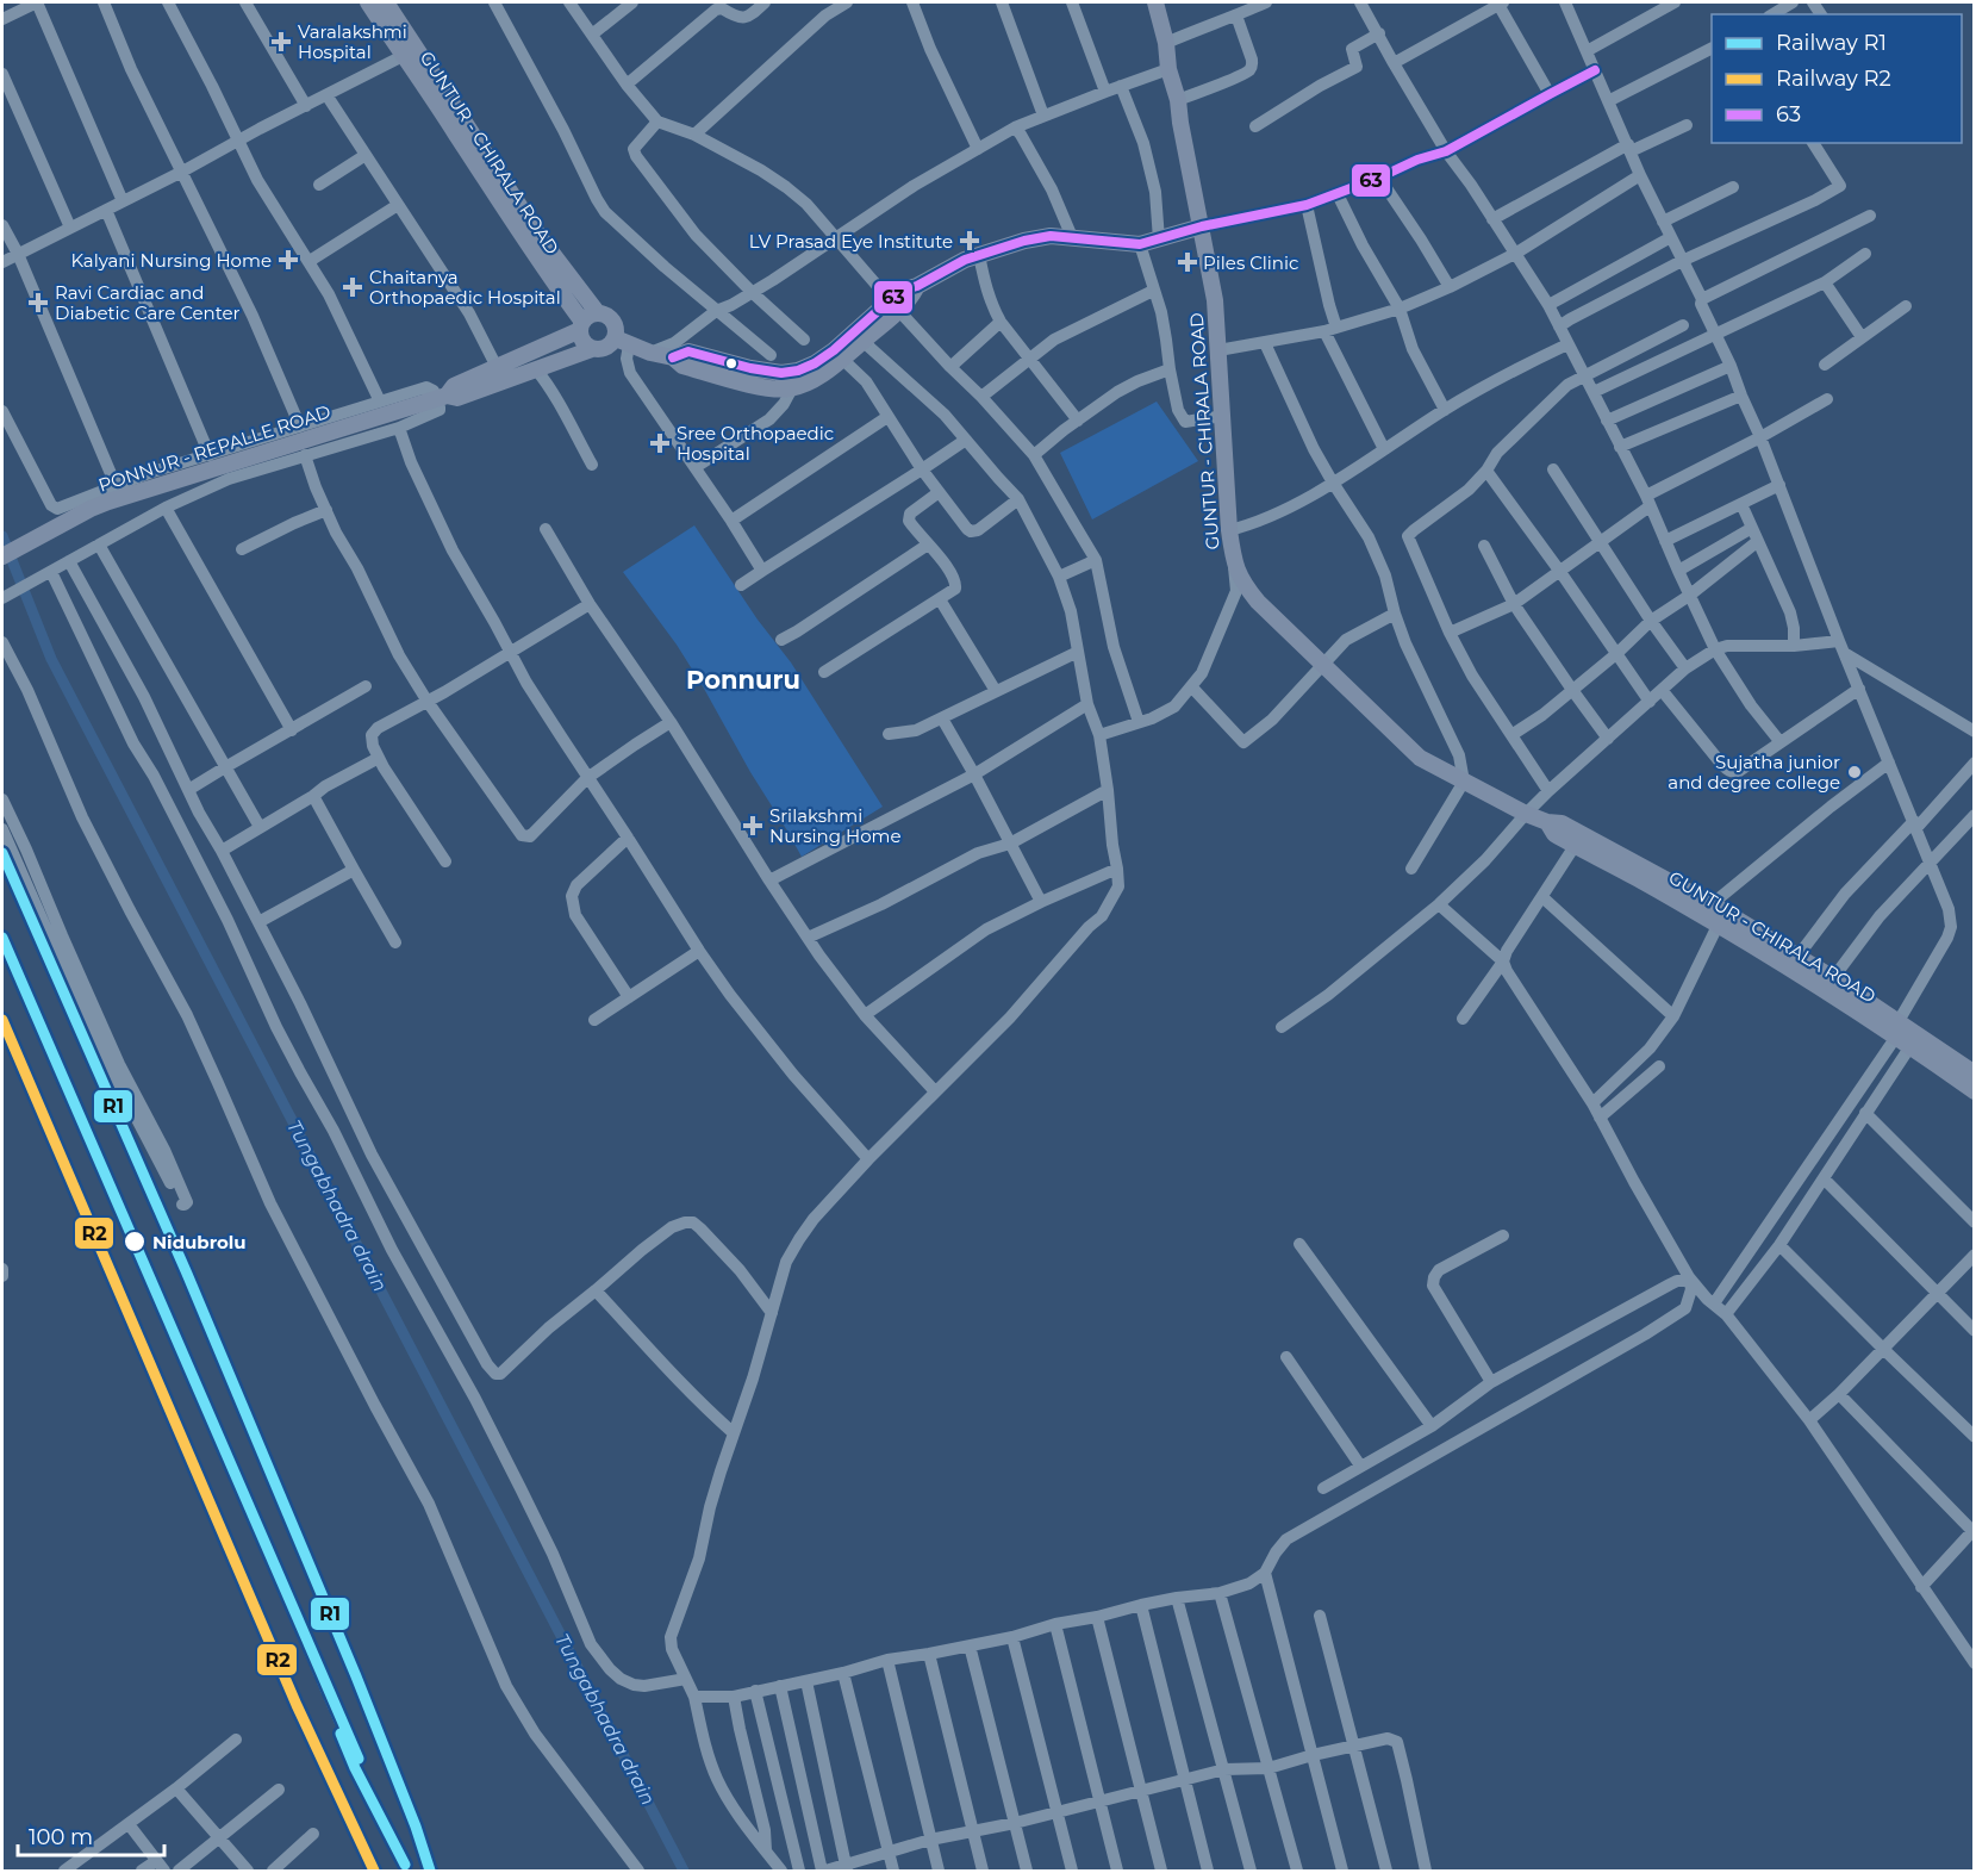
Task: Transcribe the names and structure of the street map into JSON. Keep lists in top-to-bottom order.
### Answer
{
  "streets": {
    "main road": ["GUNTUR - CHIRALA ROAD", "PONNUR - REPALLE ROAD"]
  },
  "crossings": [
    ["GUNTUR - CHIRALA ROAD", "PONNUR - REPALLE ROAD"]
  ],
  "districts": ["Ponnuru"],
  "water": ["Tungabhadra drain"],
  "places": {
    "health": [
      "Varalakshmi Hospital",
      "LV Prasad Eye Institute",
      "Kalyani Nursing Home",
      "Piles Clinic",
      "Chaitanya Orthopaedic Hospital",
      "Ravi Cardiac and Diabetic Care Center",
      "Sree Orthopaedic Hospital",
      "Srilakshmi Nursing Home"
    ],
    "other": ["Sujatha junior and degree college", "Nidubrolu"]
  },
  "lines": ["transit line 63", "rail line R1", "rail line R2"],
  "legend": ["Railway R1", "Railway R2", "63"],
  "scale_bar": "100 m"
}
